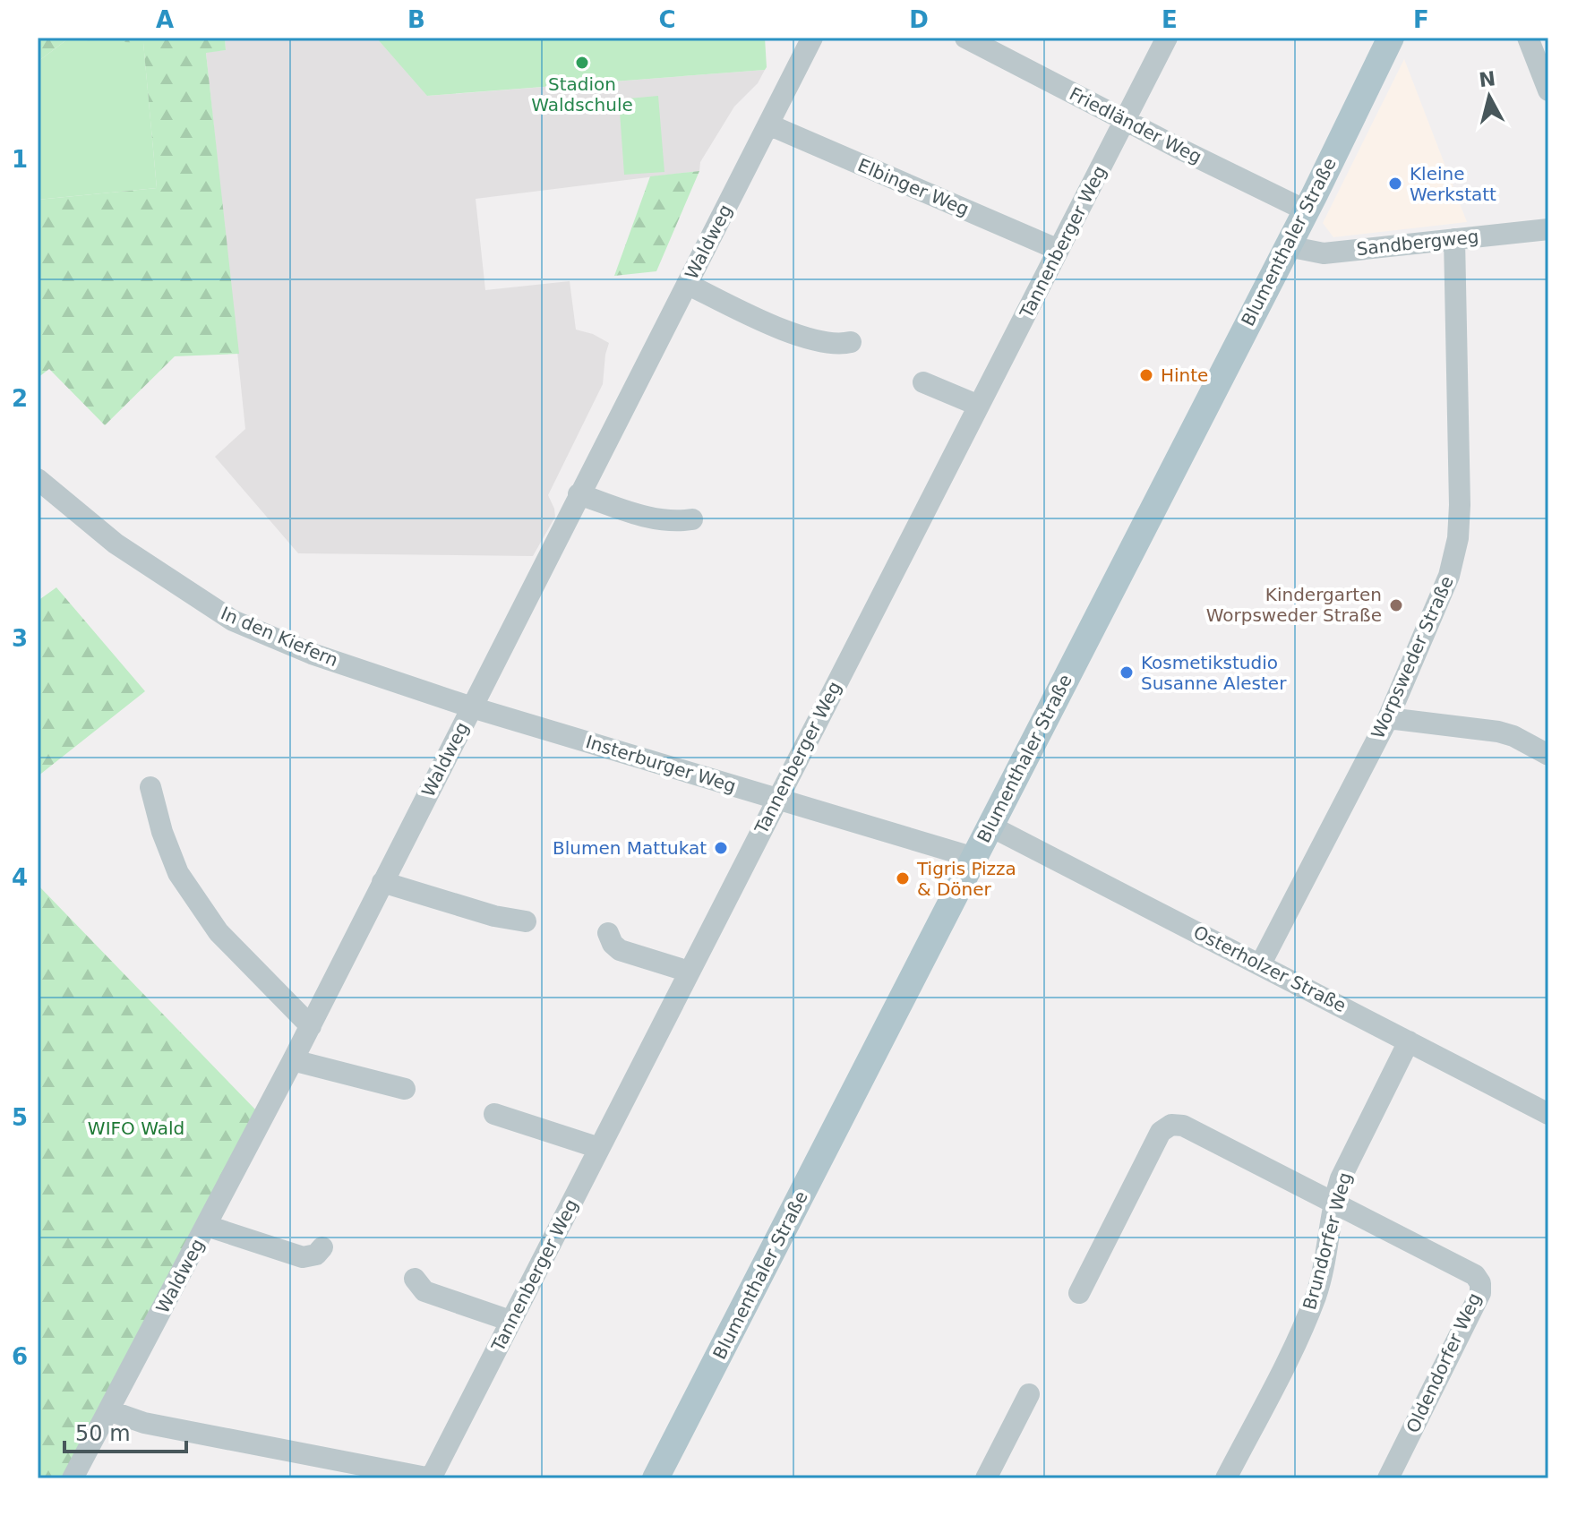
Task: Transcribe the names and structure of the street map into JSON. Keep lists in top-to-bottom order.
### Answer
{
  "streets": {
    "main road": ["Blumenthaler Straße"],
    "street": [
      "Friedländer Weg",
      "Elbinger Weg",
      "Waldweg",
      "Tannenberger Weg",
      "Sandbergweg",
      "In den Kiefern",
      "Worpsweder Straße",
      "Insterburger Weg",
      "Osterholzer Straße",
      "Brundorfer Weg",
      "Oldendorfer Weg"
    ]
  },
  "crossings": [
    ["Friedländer Weg", "Tannenberger Weg"],
    ["Friedländer Weg", "Blumenthaler Straße"],
    ["Elbinger Weg", "Waldweg"],
    ["Elbinger Weg", "Tannenberger Weg"],
    ["Waldweg", "In den Kiefern"],
    ["Waldweg", "Insterburger Weg"],
    ["Tannenberger Weg", "Insterburger Weg"],
    ["Blumenthaler Straße", "Sandbergweg"],
    ["Blumenthaler Straße", "Insterburger Weg"],
    ["Blumenthaler Straße", "Osterholzer Straße"],
    ["Sandbergweg", "Worpsweder Straße"],
    ["In den Kiefern", "Insterburger Weg"],
    ["Worpsweder Straße", "Osterholzer Straße"],
    ["Osterholzer Straße", "Brundorfer Weg"],
    ["Brundorfer Weg", "Oldendorfer Weg"]
  ],
  "parks": ["WIFO Wald"],
  "places": [
    "Stadion Waldschule",
    "Kleine Werkstatt",
    "Hinte",
    "Kindergarten Worpsweder Straße",
    "Kosmetikstudio Susanne Alester",
    "Blumen Mattukat",
    "Tigris Pizza & Döner"
  ],
  "scale_bar": "50 m",
  "north": "top",
  "grid": {
    "columns": [
      "A",
      "B",
      "C",
      "D",
      "E",
      "F"
    ],
    "rows": [
      "1",
      "2",
      "3",
      "4",
      "5",
      "6"
    ]
  }
}
